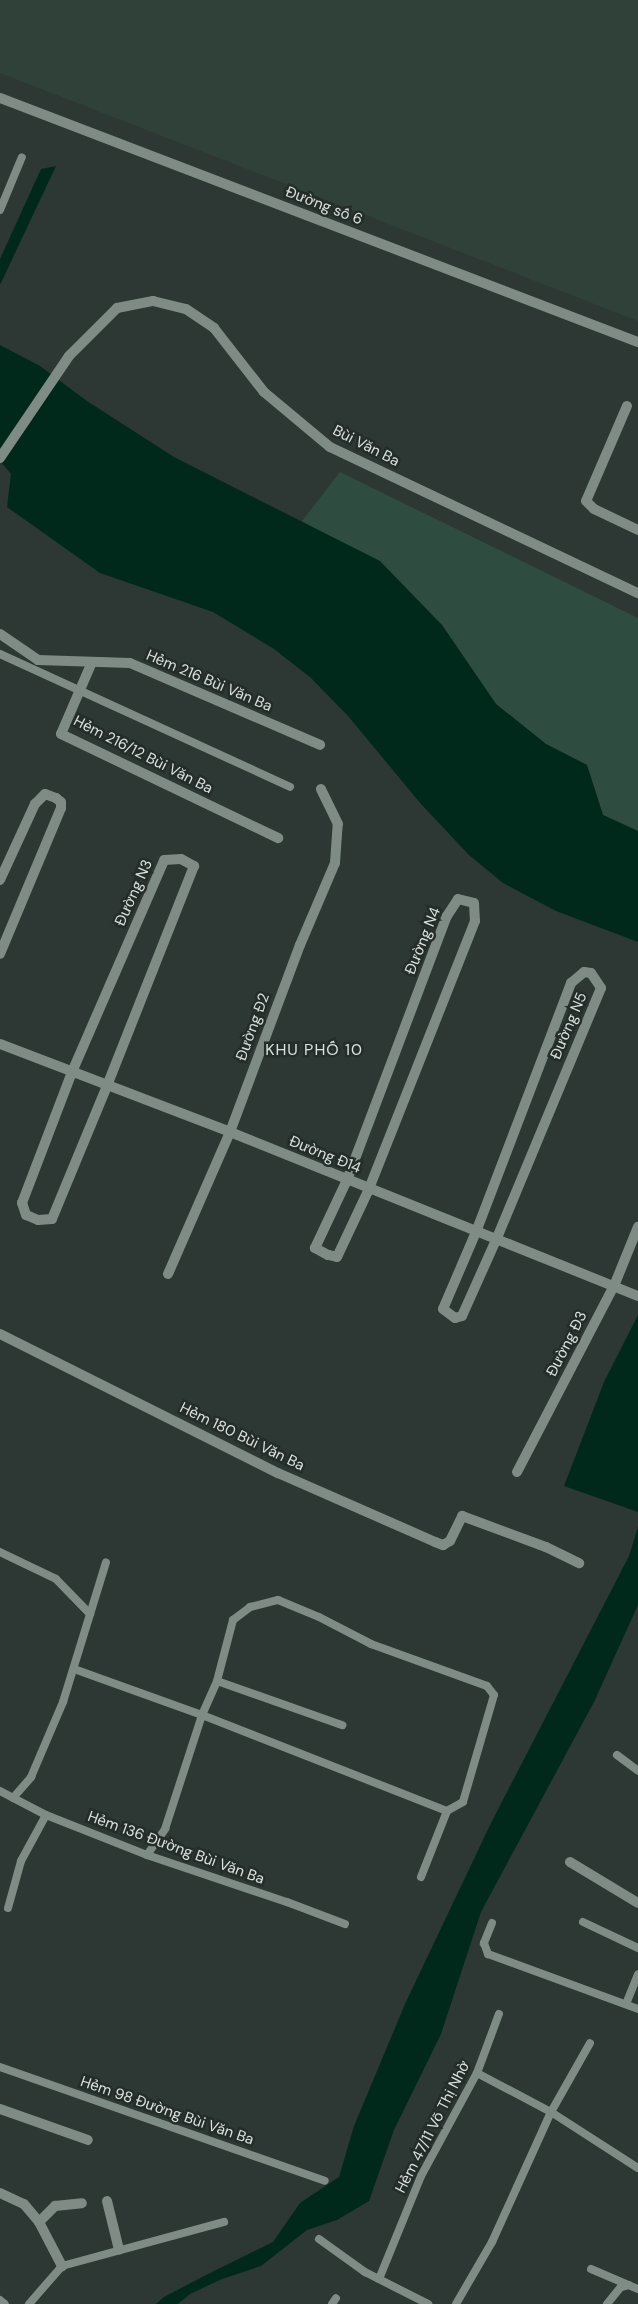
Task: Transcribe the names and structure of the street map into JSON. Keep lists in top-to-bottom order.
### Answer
{
  "streets": {
    "street": [
      "Đường số 6",
      "Bùi Văn Ba",
      "Hẻm 216 Bùi Văn Ba",
      "Hẻm 216/12 Bùi Văn Ba",
      "Đường N3",
      "Đường N4",
      "Đường N5",
      "Đường Đ2",
      "Đường Đ14",
      "Đường Đ3",
      "Hẻm 180 Bùi Văn Ba"
    ],
    "lane": ["Hẻm 136 Đường Bùi Văn Ba", "Hẻm 98 Đường Bùi Văn Ba", "Hẻm 47/11 Võ Thị Nhờ"]
  },
  "crossings": [
    ["Hẻm 216 Bùi Văn Ba", "Hẻm 216/12 Bùi Văn Ba"],
    ["Đường N3", "Đường Đ14"],
    ["Đường N4", "Đường Đ14"],
    ["Đường N5", "Đường Đ14"],
    ["Đường Đ2", "Đường Đ14"],
    ["Đường Đ14", "Đường Đ3"]
  ],
  "districts": ["KHU PHỐ 10"]
}
